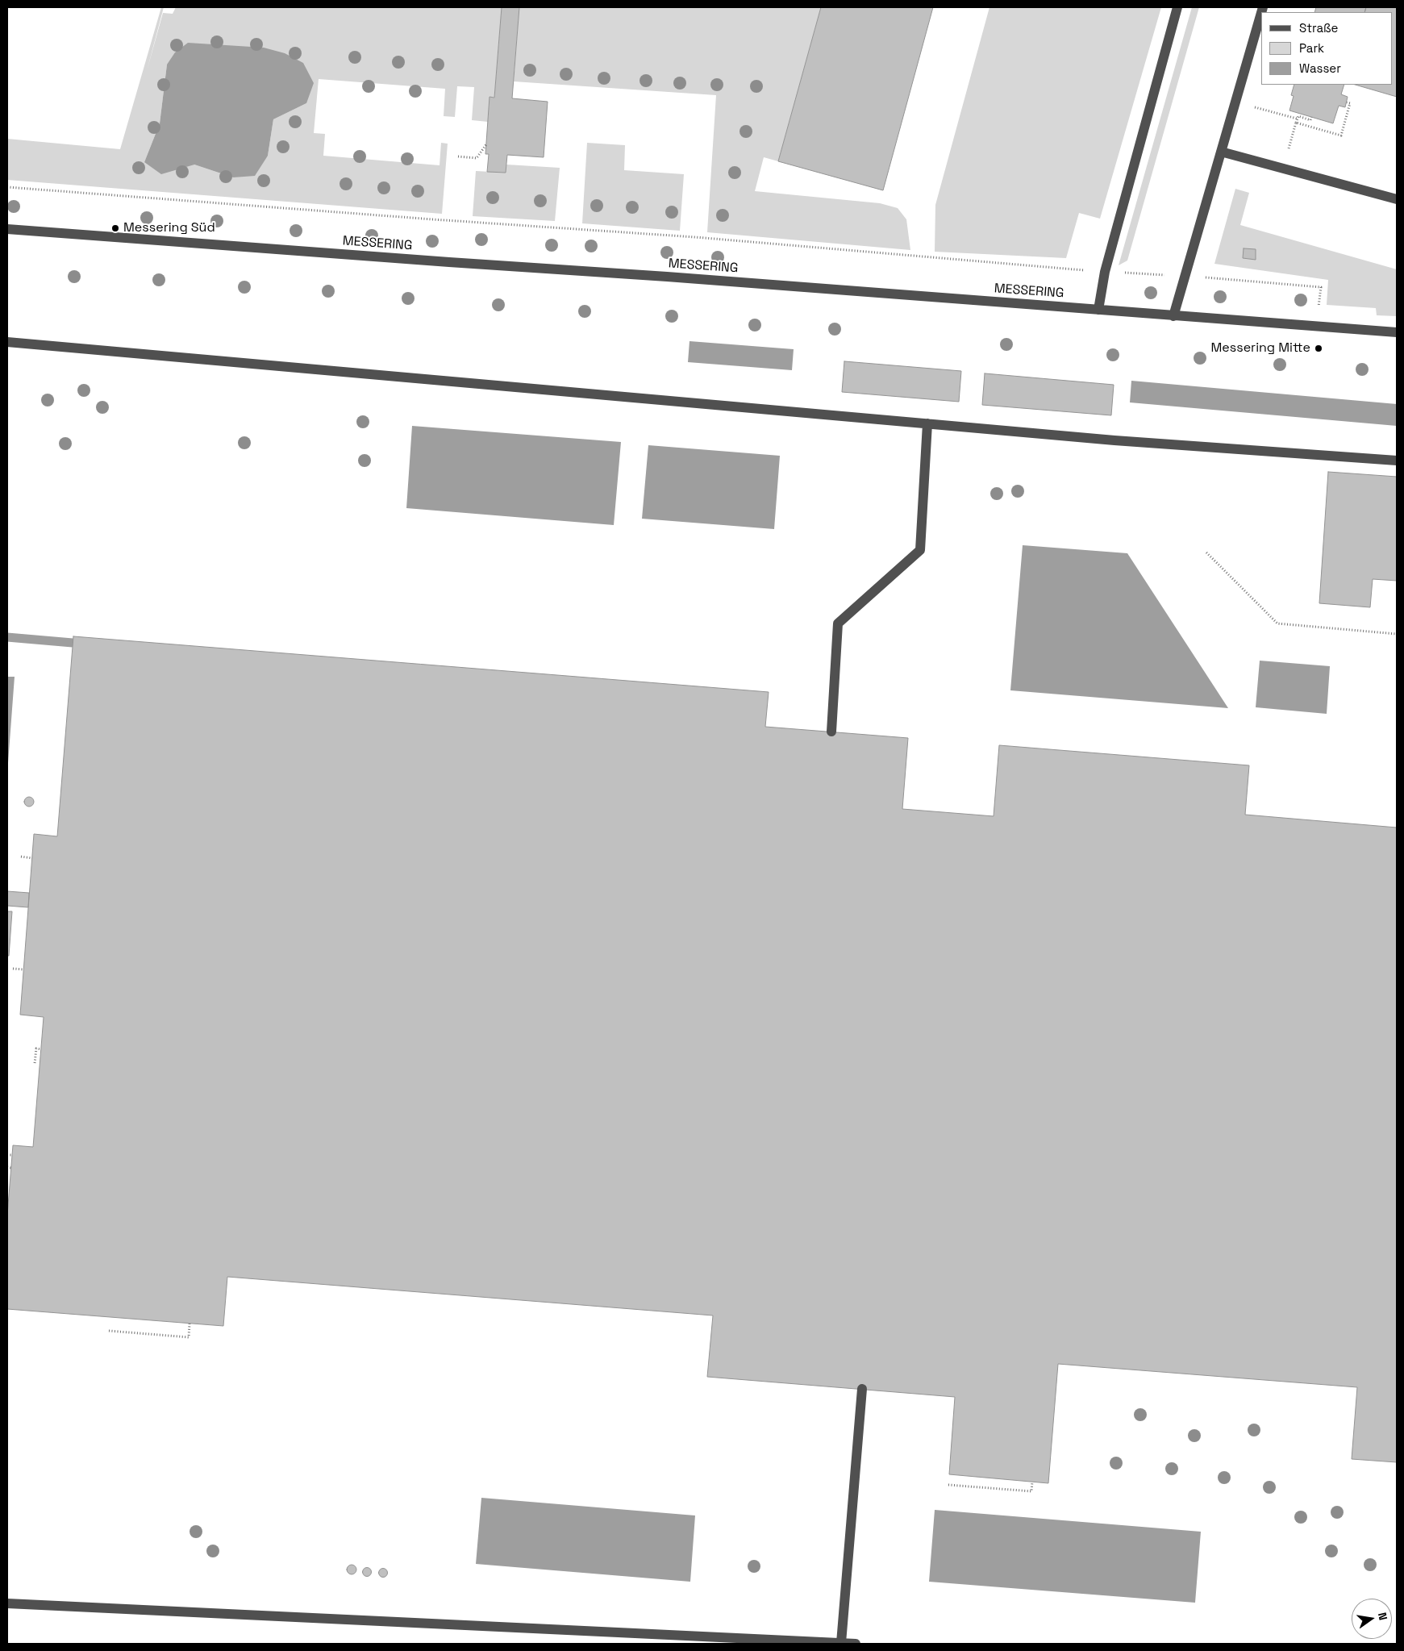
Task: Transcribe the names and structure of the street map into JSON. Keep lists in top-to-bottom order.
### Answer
{
  "streets": {
    "street": ["MESSERING"]
  },
  "places": ["Messering Süd", "Messering Mitte"],
  "legend": ["Straße", "Park", "Wasser"],
  "north": "right"
}
